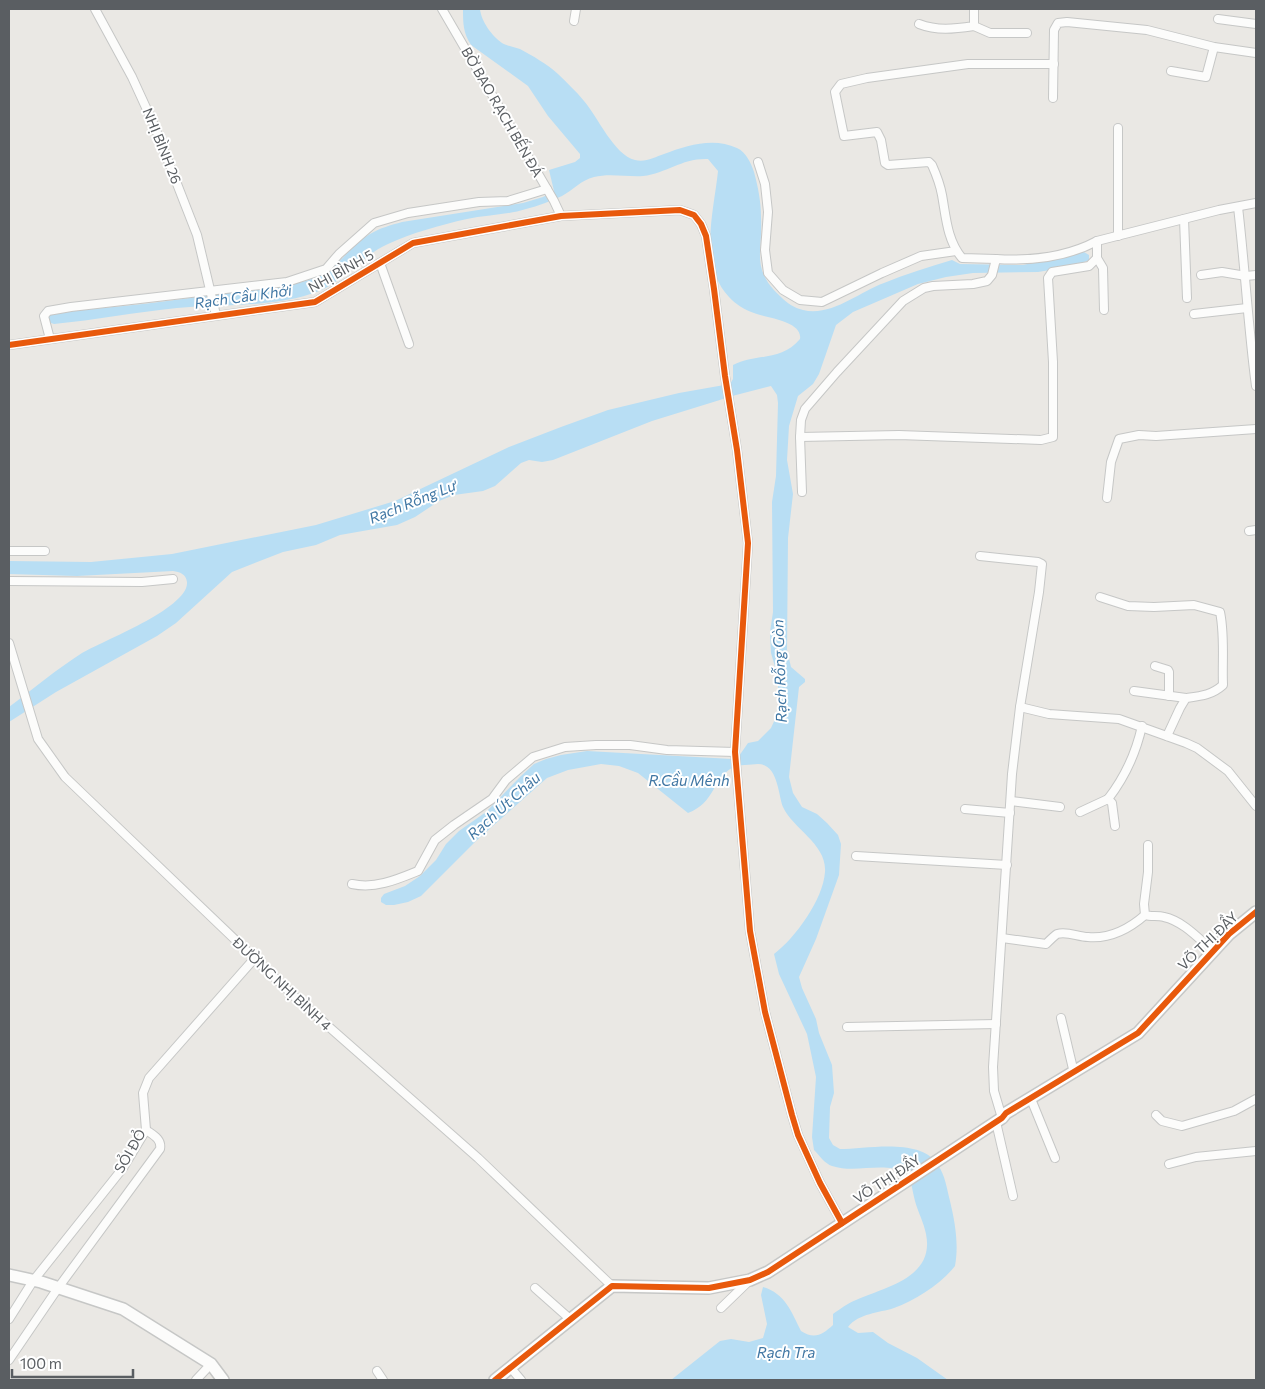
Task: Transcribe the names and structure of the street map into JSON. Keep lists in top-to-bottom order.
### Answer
{
  "streets": {
    "street": [
      "BỜ BAO RẠCH BẾN ĐÁ",
      "NHỊ BÌNH 26",
      "NHỊ BÌNH 5",
      "VÕ THỊ ĐẦY",
      "ĐƯỜNG NHỊ BÌNH 4",
      "SỎI ĐỎ"
    ]
  },
  "crossings": [
    ["BỜ BAO RẠCH BẾN ĐÁ", "NHỊ BÌNH 5"],
    ["NHỊ BÌNH 26", "NHỊ BÌNH 5"],
    ["VÕ THỊ ĐẦY", "ĐƯỜNG NHỊ BÌNH 4"],
    ["ĐƯỜNG NHỊ BÌNH 4", "SỎI ĐỎ"]
  ],
  "water": [
    "Rạch Cầu Khởi",
    "Rạch Rỗng Lự",
    "Rạch Rỗng Gòn",
    "R.Cầu Mênh",
    "Rạch Út Châu",
    "Rạch Tra"
  ],
  "scale_bar": "100 m"
}
